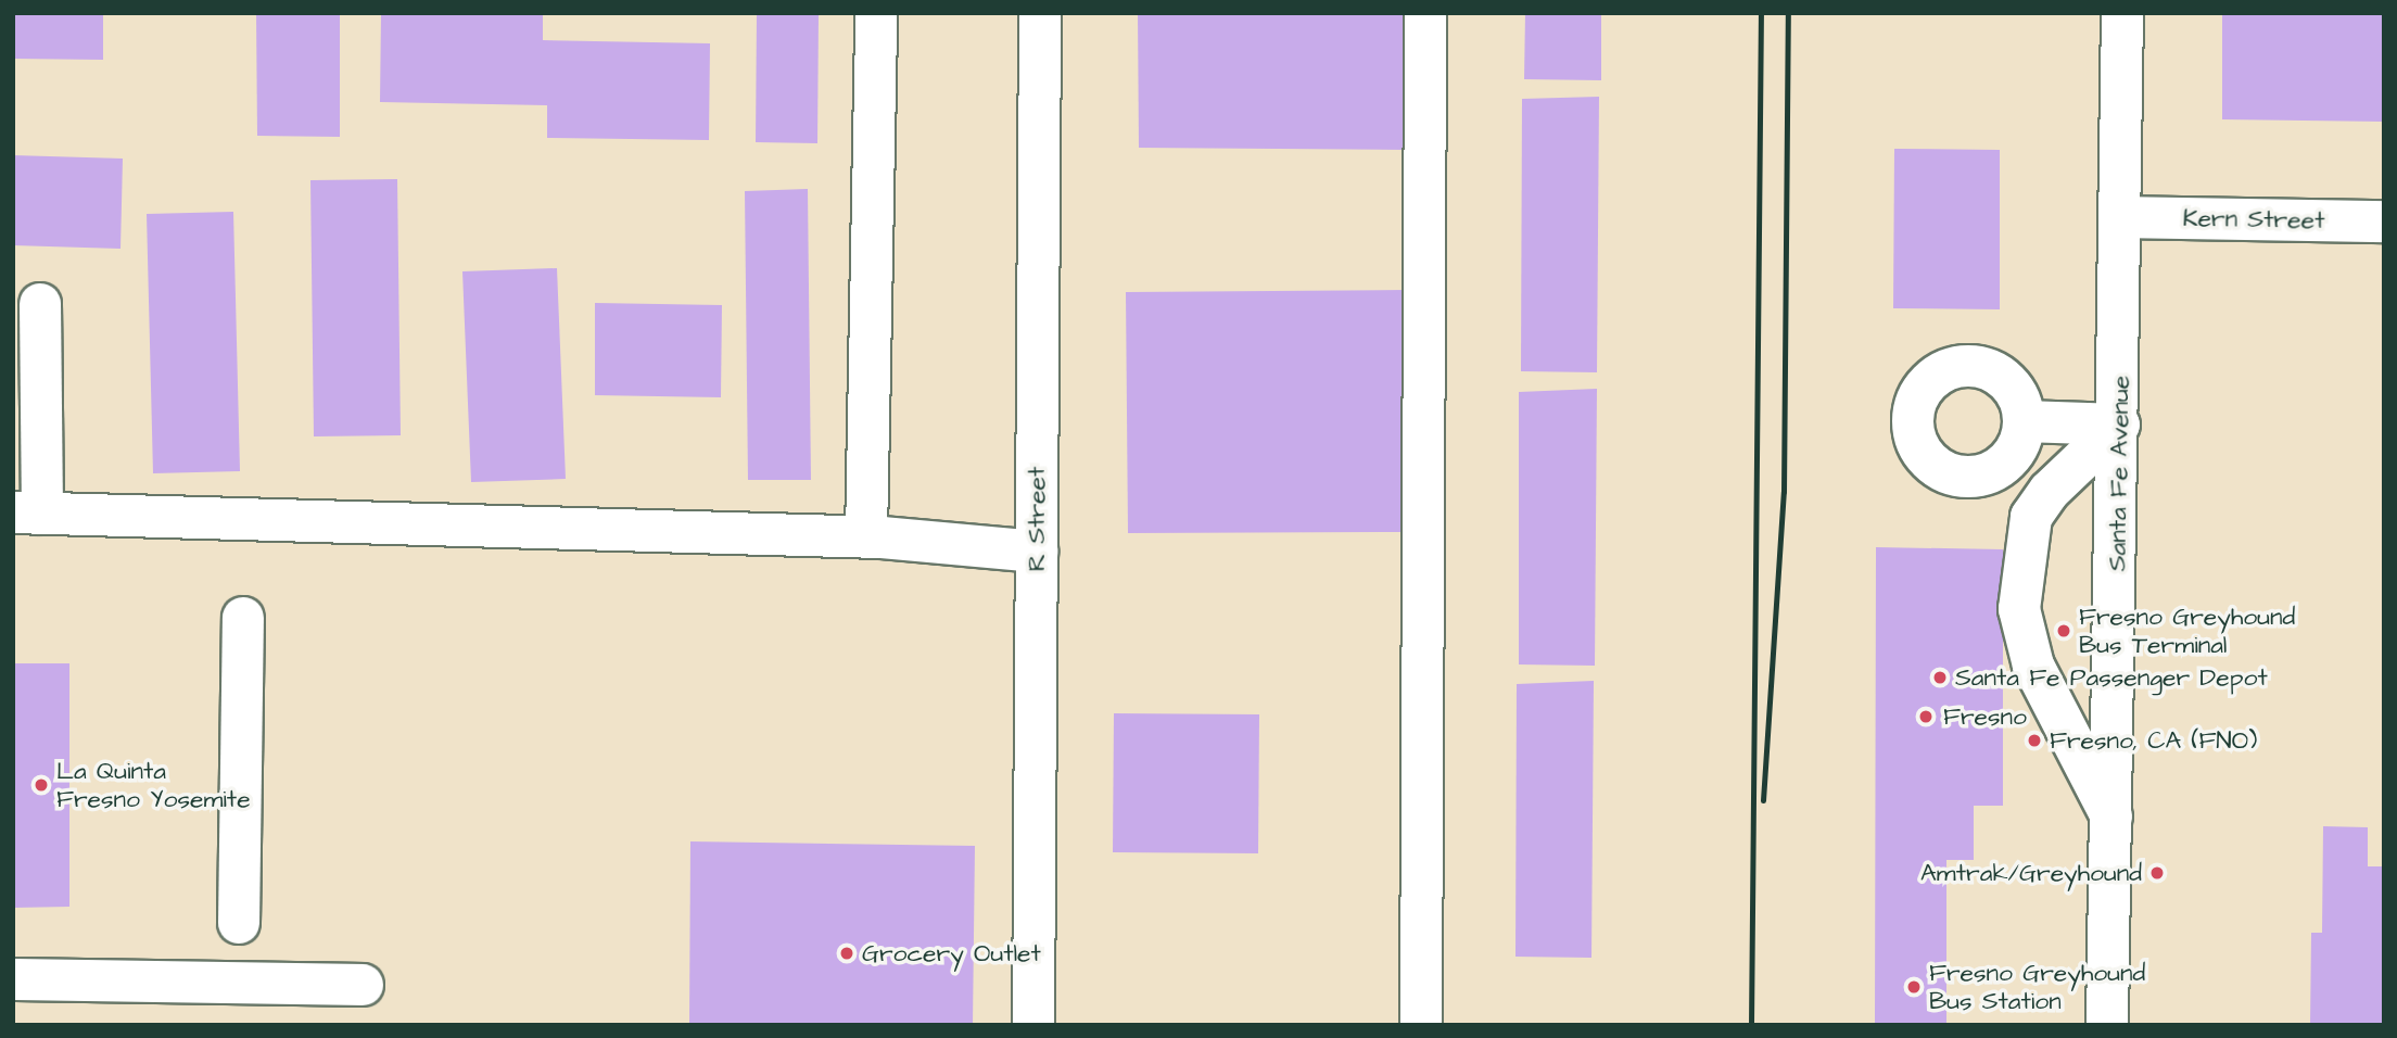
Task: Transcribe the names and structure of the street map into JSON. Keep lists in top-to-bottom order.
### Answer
{
  "streets": {
    "street": ["Kern Street", "Santa Fe Avenue", "R Street"]
  },
  "crossings": [
    ["Kern Street", "Santa Fe Avenue"]
  ],
  "places": [
    "Fresno Greyhound Bus Terminal",
    "Santa Fe Passenger Depot",
    "Fresno",
    "Fresno, CA (FNO)",
    "La Quinta Fresno Yosemite",
    "Amtrak/Greyhound",
    "Grocery Outlet",
    "Fresno Greyhound Bus Station"
  ]
}
